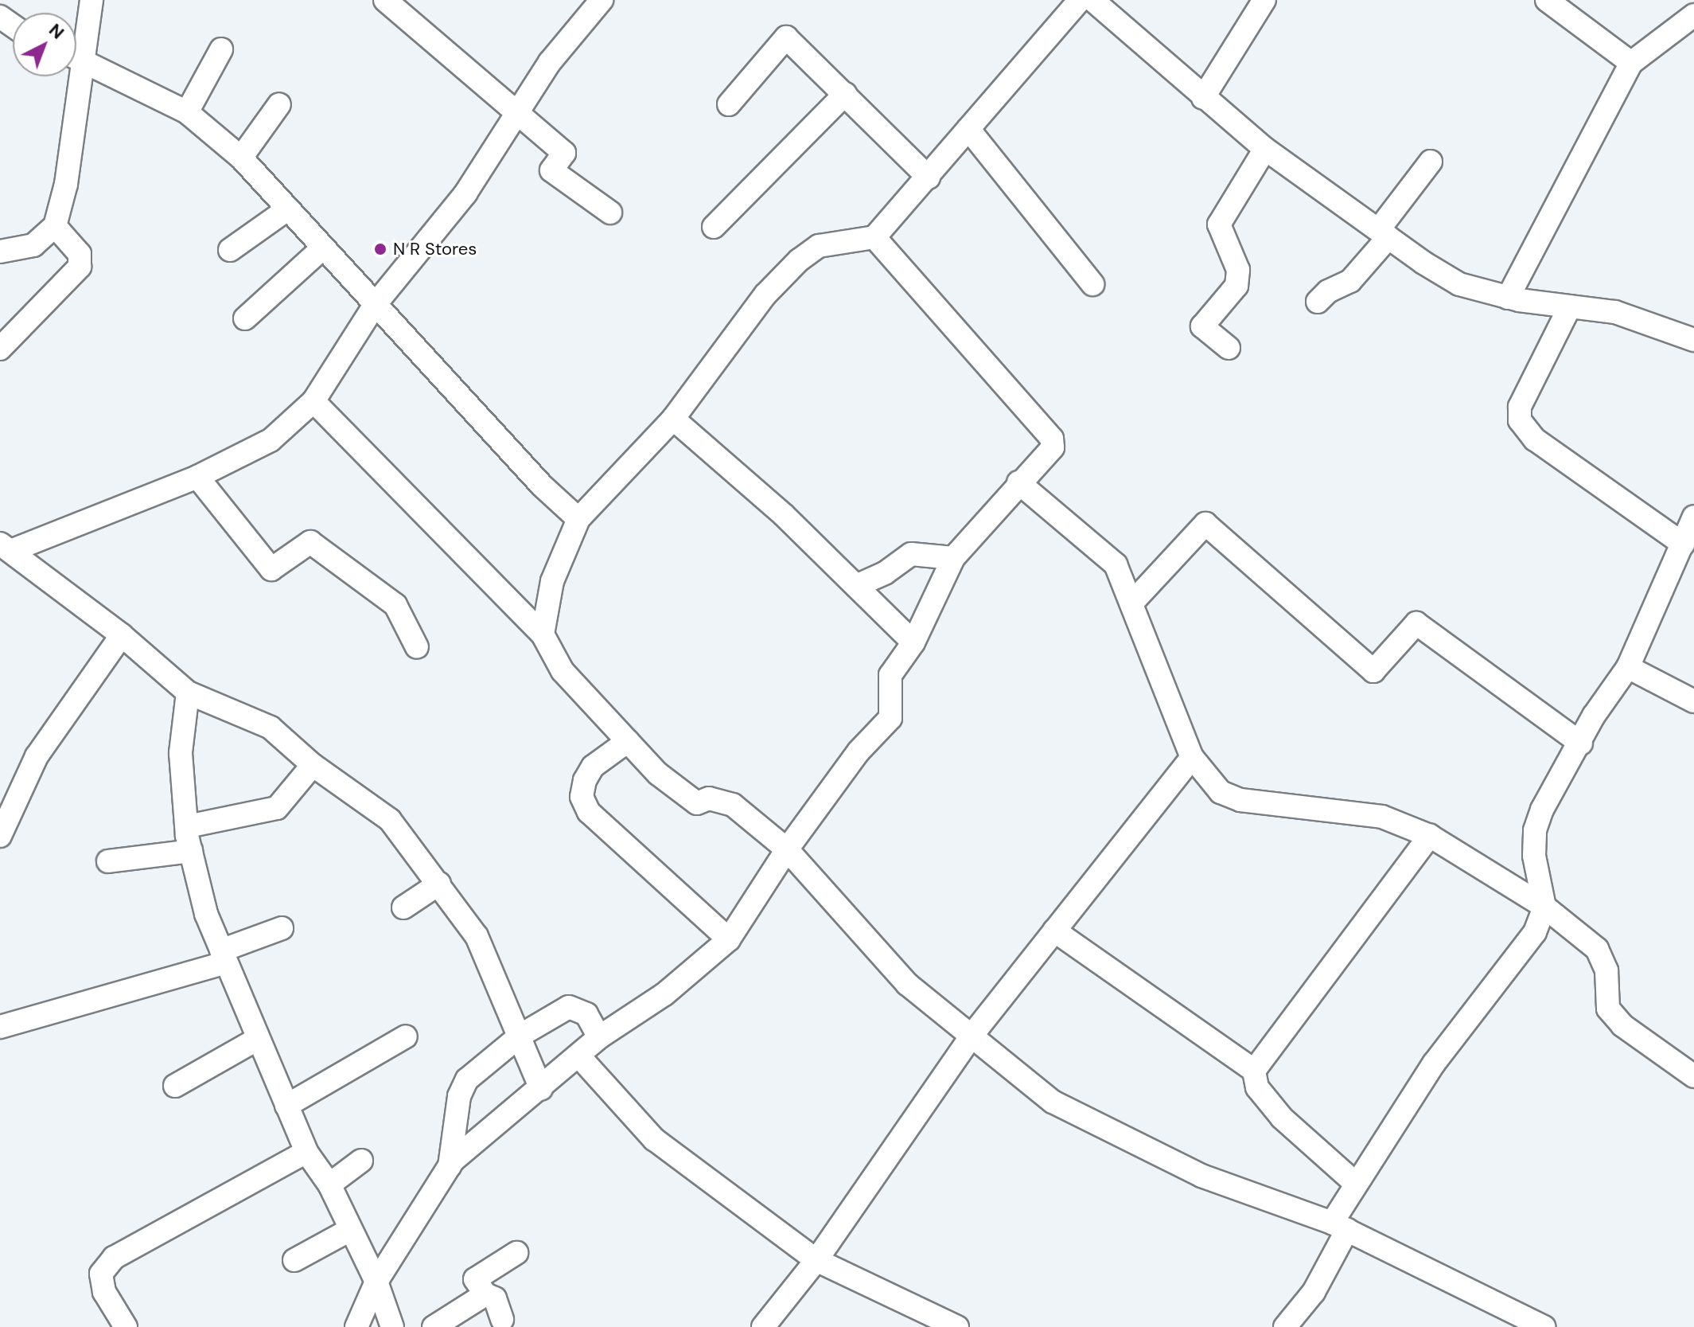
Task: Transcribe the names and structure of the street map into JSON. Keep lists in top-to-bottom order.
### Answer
{
  "places": ["N R Stores"],
  "north": "top right"
}
